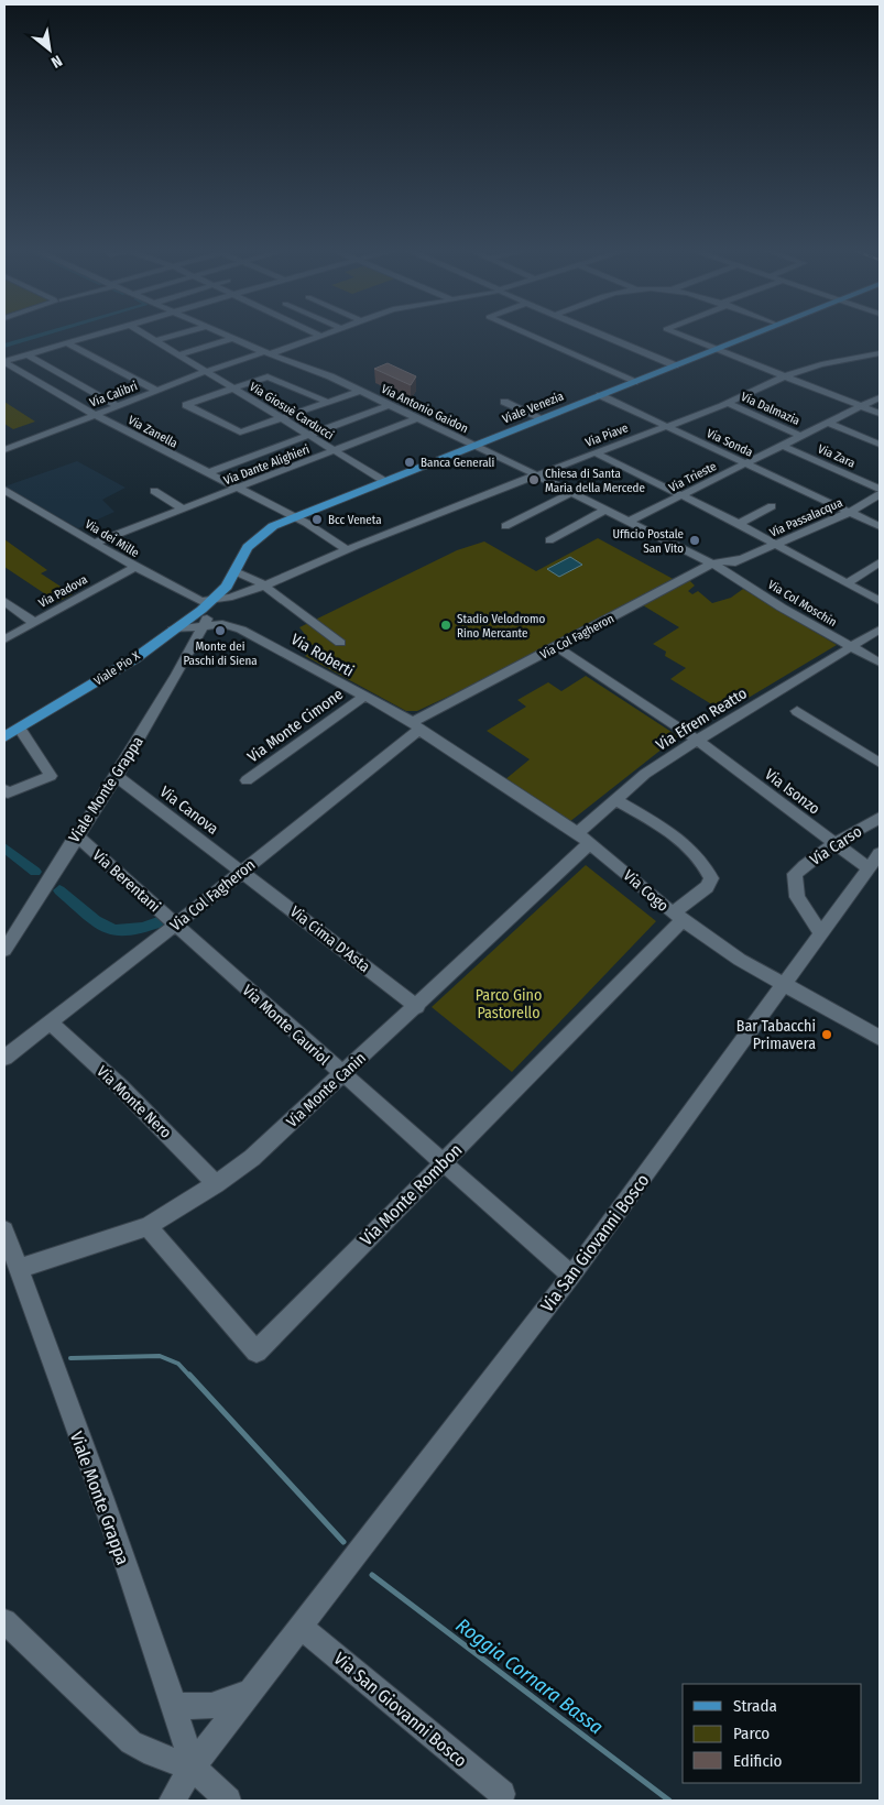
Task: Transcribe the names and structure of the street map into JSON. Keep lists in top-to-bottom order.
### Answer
{
  "streets": {
    "main road": ["Viale Venezia", "Viale Pio X"],
    "street": [
      "Via Calibri",
      "Via Antonio Gaidon",
      "Via Dalmazia",
      "Via Giosuè Carducci",
      "Via Zanella",
      "Via Piave",
      "Via Sonda",
      "Via Zara",
      "Via Dante Alighieri",
      "Via Trieste",
      "Via Passalacqua",
      "Via dei Mille",
      "Via Padova",
      "Via Col Moschin",
      "Via Col Fagheron",
      "Via Roberti",
      "Via Efrem Reatto",
      "Via Monte Cimone",
      "Viale Monte Grappa",
      "Via Isonzo",
      "Via Canova",
      "Via Carso",
      "Via Berentani",
      "Via Cogo",
      "Via Cima D'Asta",
      "Via Monte Cauriol",
      "Via Monte Canin",
      "Via Monte Nero",
      "Via Monte Rombon",
      "Via San Giovanni Bosco"
    ]
  },
  "crossings": [
    ["Via Calibri", "Via Antonio Gaidon"],
    ["Via Calibri", "Via Giosuè Carducci"],
    ["Via Calibri", "Via Zanella"],
    ["Viale Venezia", "Via Antonio Gaidon"],
    ["Viale Venezia", "Via Giosuè Carducci"],
    ["Viale Venezia", "Via Zanella"],
    ["Viale Venezia", "Via Sonda"],
    ["Viale Venezia", "Viale Pio X"],
    ["Via Antonio Gaidon", "Via Piave"],
    ["Via Antonio Gaidon", "Via Dante Alighieri"],
    ["Via Antonio Gaidon", "Via Col Moschin"],
    ["Via Dalmazia", "Via Piave"],
    ["Via Dalmazia", "Via Trieste"],
    ["Via Giosuè Carducci", "Via Dante Alighieri"],
    ["Via Zanella", "Via Dante Alighieri"],
    ["Via Piave", "Via Sonda"],
    ["Via Piave", "Via dei Mille"],
    ["Via Piave", "Viale Pio X"],
    ["Via Piave", "Viale Monte Grappa"],
    ["Via Sonda", "Via Trieste"],
    ["Via Sonda", "Via Passalacqua"],
    ["Via Zara", "Via Trieste"],
    ["Via Dante Alighieri", "Via dei Mille"],
    ["Via Trieste", "Via Col Moschin"],
    ["Via Passalacqua", "Via Col Moschin"],
    ["Via Passalacqua", "Via Col Fagheron"],
    ["Via dei Mille", "Via Padova"],
    ["Via dei Mille", "Viale Pio X"],
    ["Via dei Mille", "Viale Monte Grappa"],
    ["Via Col Moschin", "Via Col Fagheron"],
    ["Via Col Moschin", "Via Efrem Reatto"],
    ["Via Col Fagheron", "Via Roberti"],
    ["Via Col Fagheron", "Via Isonzo"],
    ["Via Col Fagheron", "Via Canova"],
    ["Via Col Fagheron", "Via Berentani"],
    ["Via Col Fagheron", "Via Cogo"],
    ["Via Col Fagheron", "Via Cima D'Asta"],
    ["Via Col Fagheron", "Via Monte Cauriol"],
    ["Via Col Fagheron", "Via Monte Nero"],
    ["Via Roberti", "Via Monte Cimone"],
    ["Via Roberti", "Viale Monte Grappa"],
    ["Via Roberti", "Via Cogo"],
    ["Viale Pio X", "Viale Monte Grappa"],
    ["Via Efrem Reatto", "Via Isonzo"],
    ["Via Efrem Reatto", "Via Cogo"],
    ["Via Efrem Reatto", "Via Monte Canin"],
    ["Via Efrem Reatto", "Via Monte Rombon"],
    ["Viale Monte Grappa", "Via Canova"],
    ["Viale Monte Grappa", "Via Berentani"],
    ["Viale Monte Grappa", "Via Monte Canin"],
    ["Viale Monte Grappa", "Via San Giovanni Bosco"],
    ["Via Isonzo", "Via Carso"],
    ["Via Isonzo", "Via San Giovanni Bosco"],
    ["Via Canova", "Via Cima D'Asta"],
    ["Via Carso", "Via San Giovanni Bosco"],
    ["Via Berentani", "Via Monte Cauriol"],
    ["Via Cogo", "Via Monte Canin"],
    ["Via Cogo", "Via Monte Rombon"],
    ["Via Cogo", "Via San Giovanni Bosco"],
    ["Via Cima D'Asta", "Via Monte Canin"],
    ["Via Monte Cauriol", "Via Monte Canin"],
    ["Via Monte Cauriol", "Via Monte Rombon"],
    ["Via Monte Cauriol", "Via San Giovanni Bosco"],
    ["Via Monte Canin", "Via Monte Nero"],
    ["Via Monte Canin", "Via Monte Rombon"]
  ],
  "water": ["Roggia Cornara Bassa"],
  "parks": ["Parco Gino Pastorello"],
  "places": [
    "Banca Generali",
    "Chiesa di Santa Maria della Mercede",
    "Bcc Veneta",
    "Ufficio Postale San Vito",
    "Stadio Velodromo Rino Mercante",
    "Monte dei Paschi di Siena",
    "Bar Tabacchi Primavera"
  ],
  "legend": ["Strada", "Parco", "Edificio"],
  "north": "bottom right"
}
